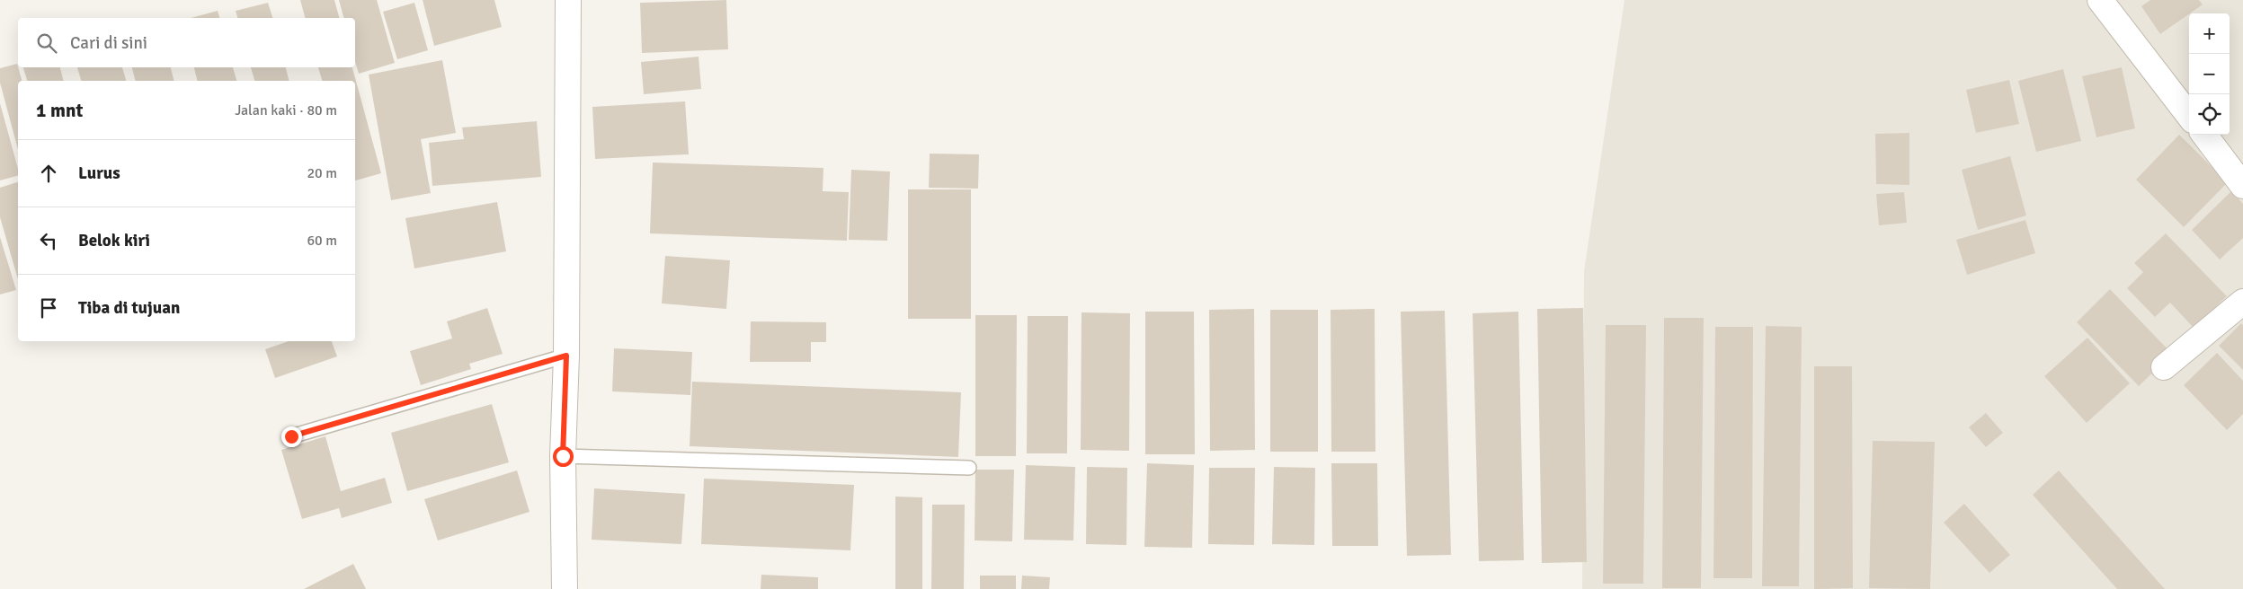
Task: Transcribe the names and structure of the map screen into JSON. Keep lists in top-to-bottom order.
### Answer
{
  "page": {
    "map_buttons": ["+", "−"],
    "search": "Cari di sini",
    "heading": ["1 mnt", "Jalan kaki · 80 m"],
    "list": [
      ["Lurus", "20 m"],
      ["Belok kiri", "60 m"],
      "Tiba di tujuan"
    ]
  }
}
